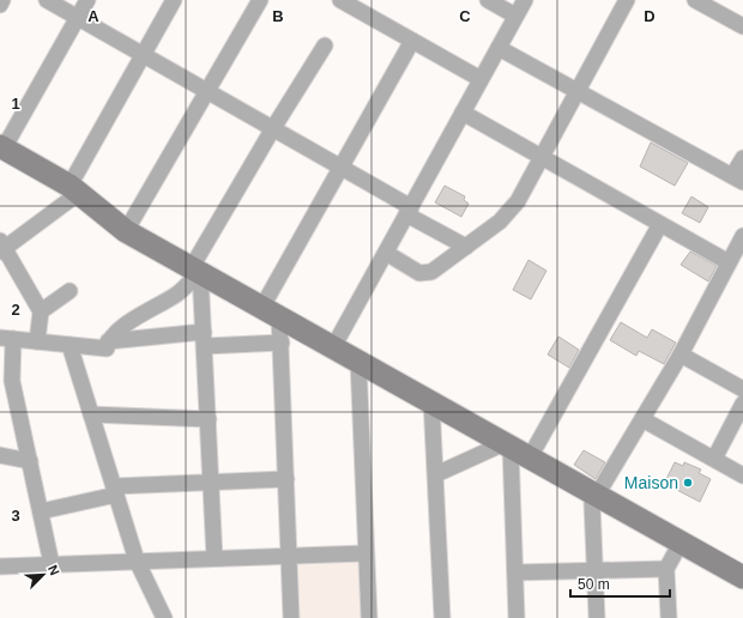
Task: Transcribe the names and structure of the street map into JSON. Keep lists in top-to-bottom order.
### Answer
{
  "places": ["Maison"],
  "scale_bar": "50 m",
  "north": "top right",
  "grid": {
    "columns": [
      "A",
      "B",
      "C",
      "D"
    ],
    "rows": ["1", "2", "3"]
  }
}
